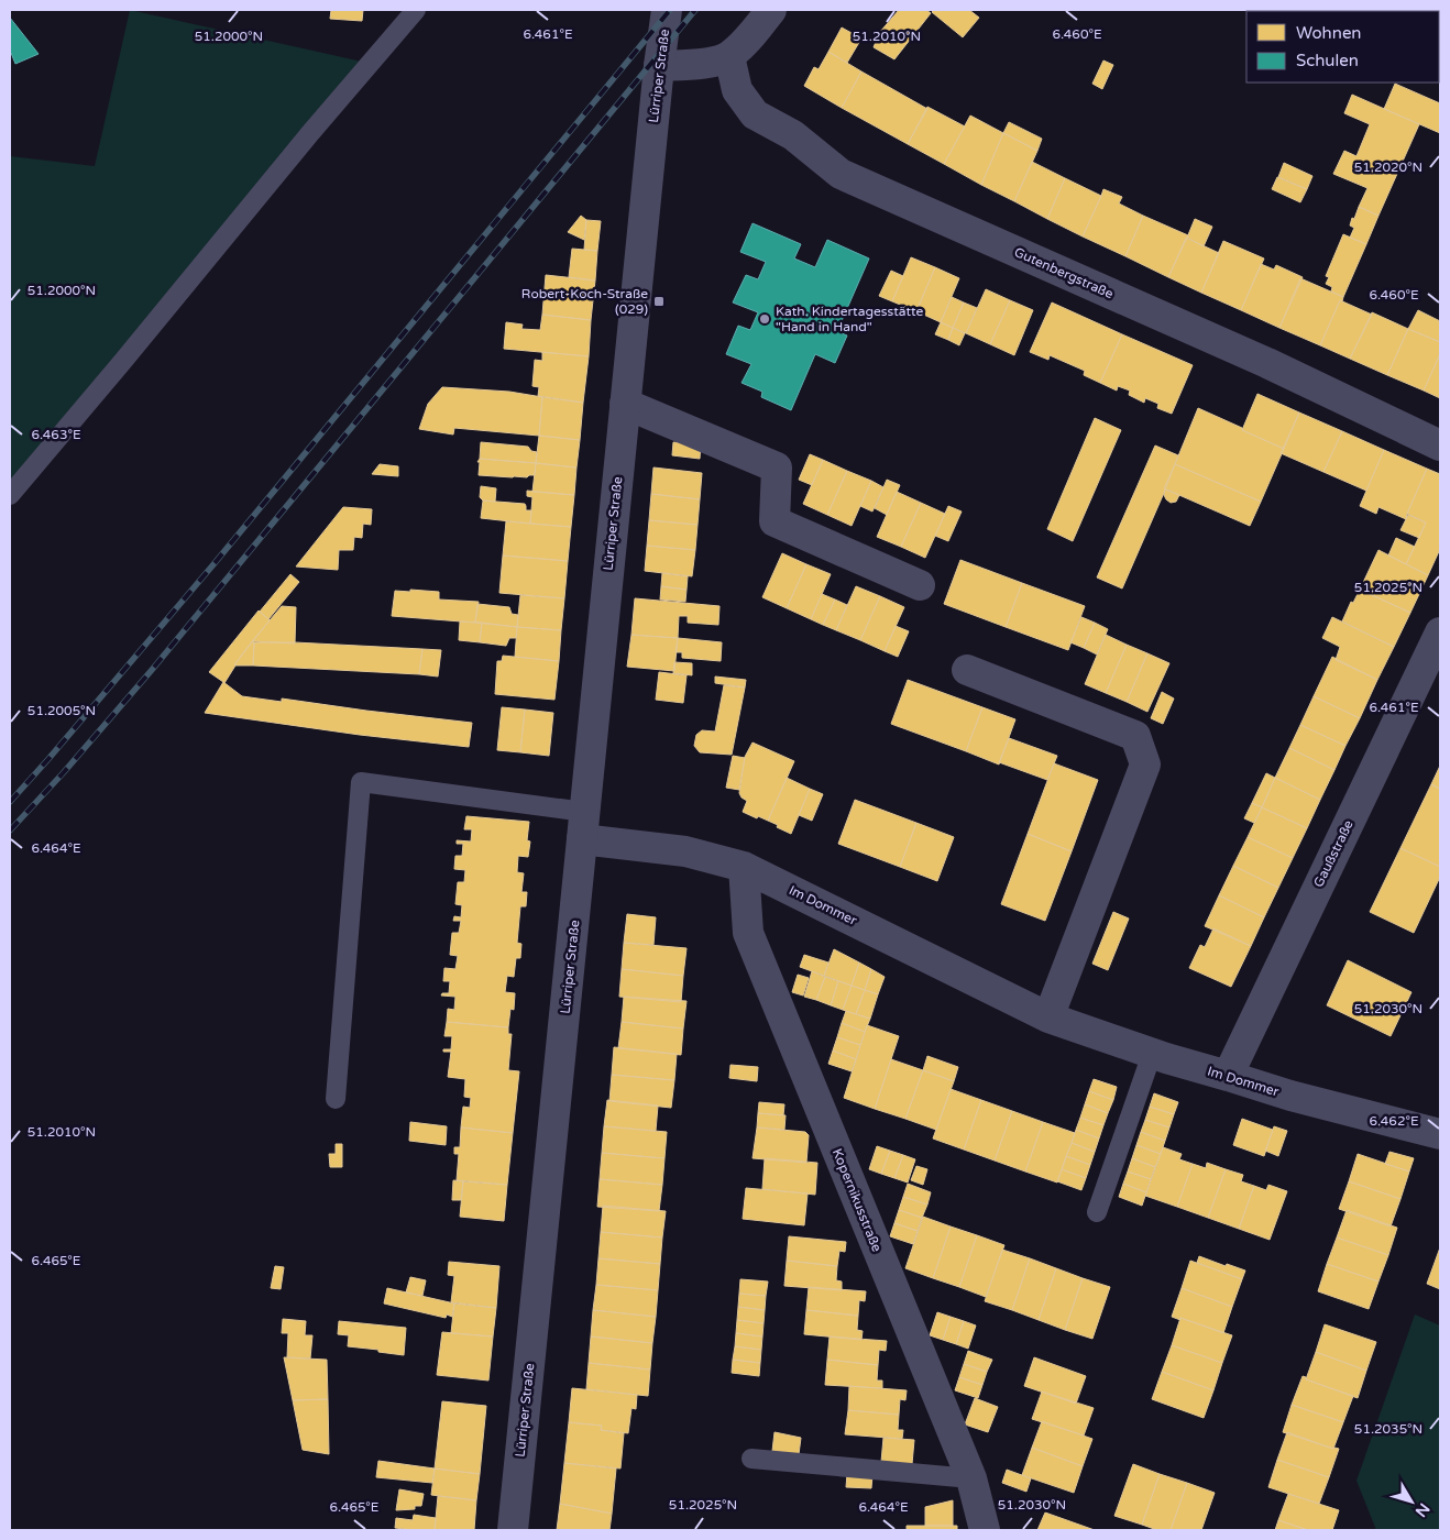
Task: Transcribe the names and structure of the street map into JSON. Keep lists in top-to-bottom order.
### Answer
{
  "streets": {
    "street": [
      "Lürriper Straße",
      "Gutenbergstraße",
      "Gaußstraße",
      "Im Dommer",
      "Kopernikusstraße"
    ]
  },
  "crossings": [
    ["Lürriper Straße", "Im Dommer"],
    ["Gaußstraße", "Im Dommer"],
    ["Im Dommer", "Kopernikusstraße"]
  ],
  "places": {
    "transit": ["Robert-Koch-Straße (029)"],
    "other": ["Kath. Kindertagesstätte \"Hand in Hand\""]
  },
  "legend": ["Wohnen", "Schulen"],
  "north": "bottom right",
  "coordinates": [
    "6.461°E",
    "6.460°E",
    "51.2000°N",
    "51.2010°N",
    "51.2020°N",
    "6.463°E",
    "51.2025°N",
    "51.2005°N",
    "6.464°E",
    "51.2030°N",
    "6.462°E",
    "6.465°E",
    "51.2035°N"
  ]
}
